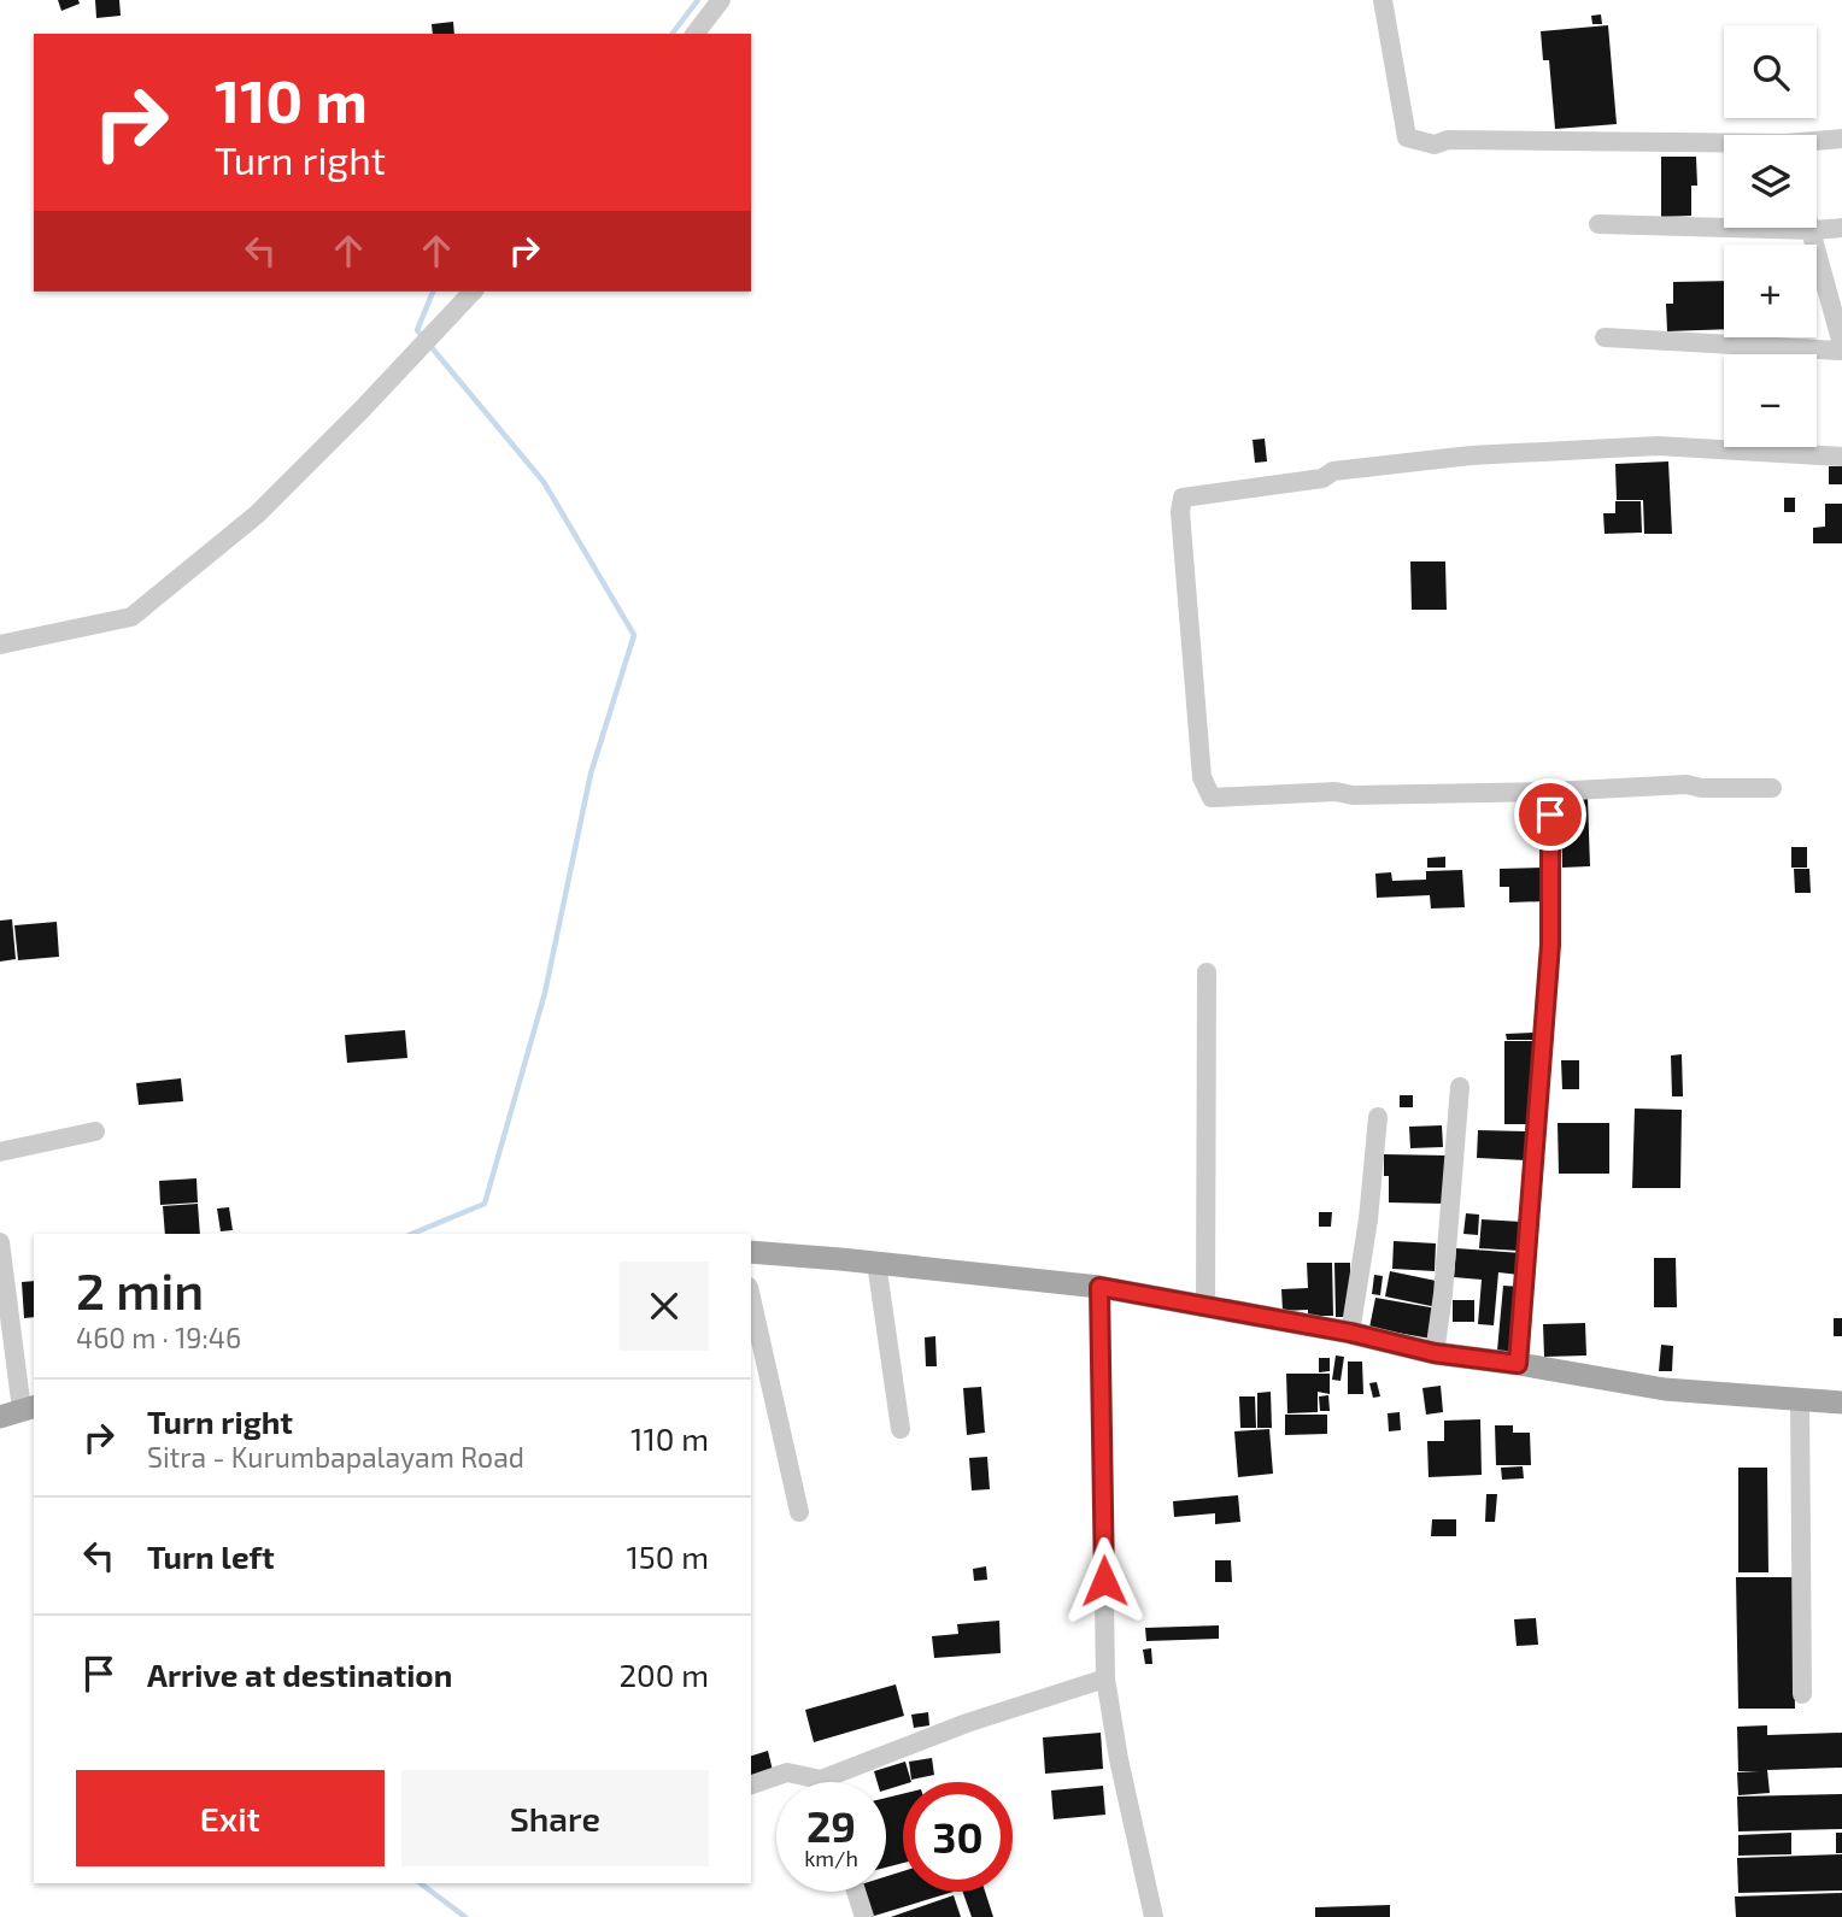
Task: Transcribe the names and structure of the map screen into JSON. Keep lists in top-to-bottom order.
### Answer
{
  "page": {
    "map_buttons": ["+", "−"],
    "turn": ["110 m", "Turn right"],
    "heading": ["2 min", "460 m · 19:46"],
    "list": [
      {
        "name": "Turn right",
        "note": "Sitra - Kurumbapalayam Road",
        "value": "110 m"
      },
      {
        "name": "Turn left",
        "value": "150 m"
      },
      {
        "name": "Arrive at destination",
        "value": "200 m"
      }
    ],
    "buttons": ["Exit", "Share"],
    "speed": "29 km/h",
    "limit": "30"
  }
}
